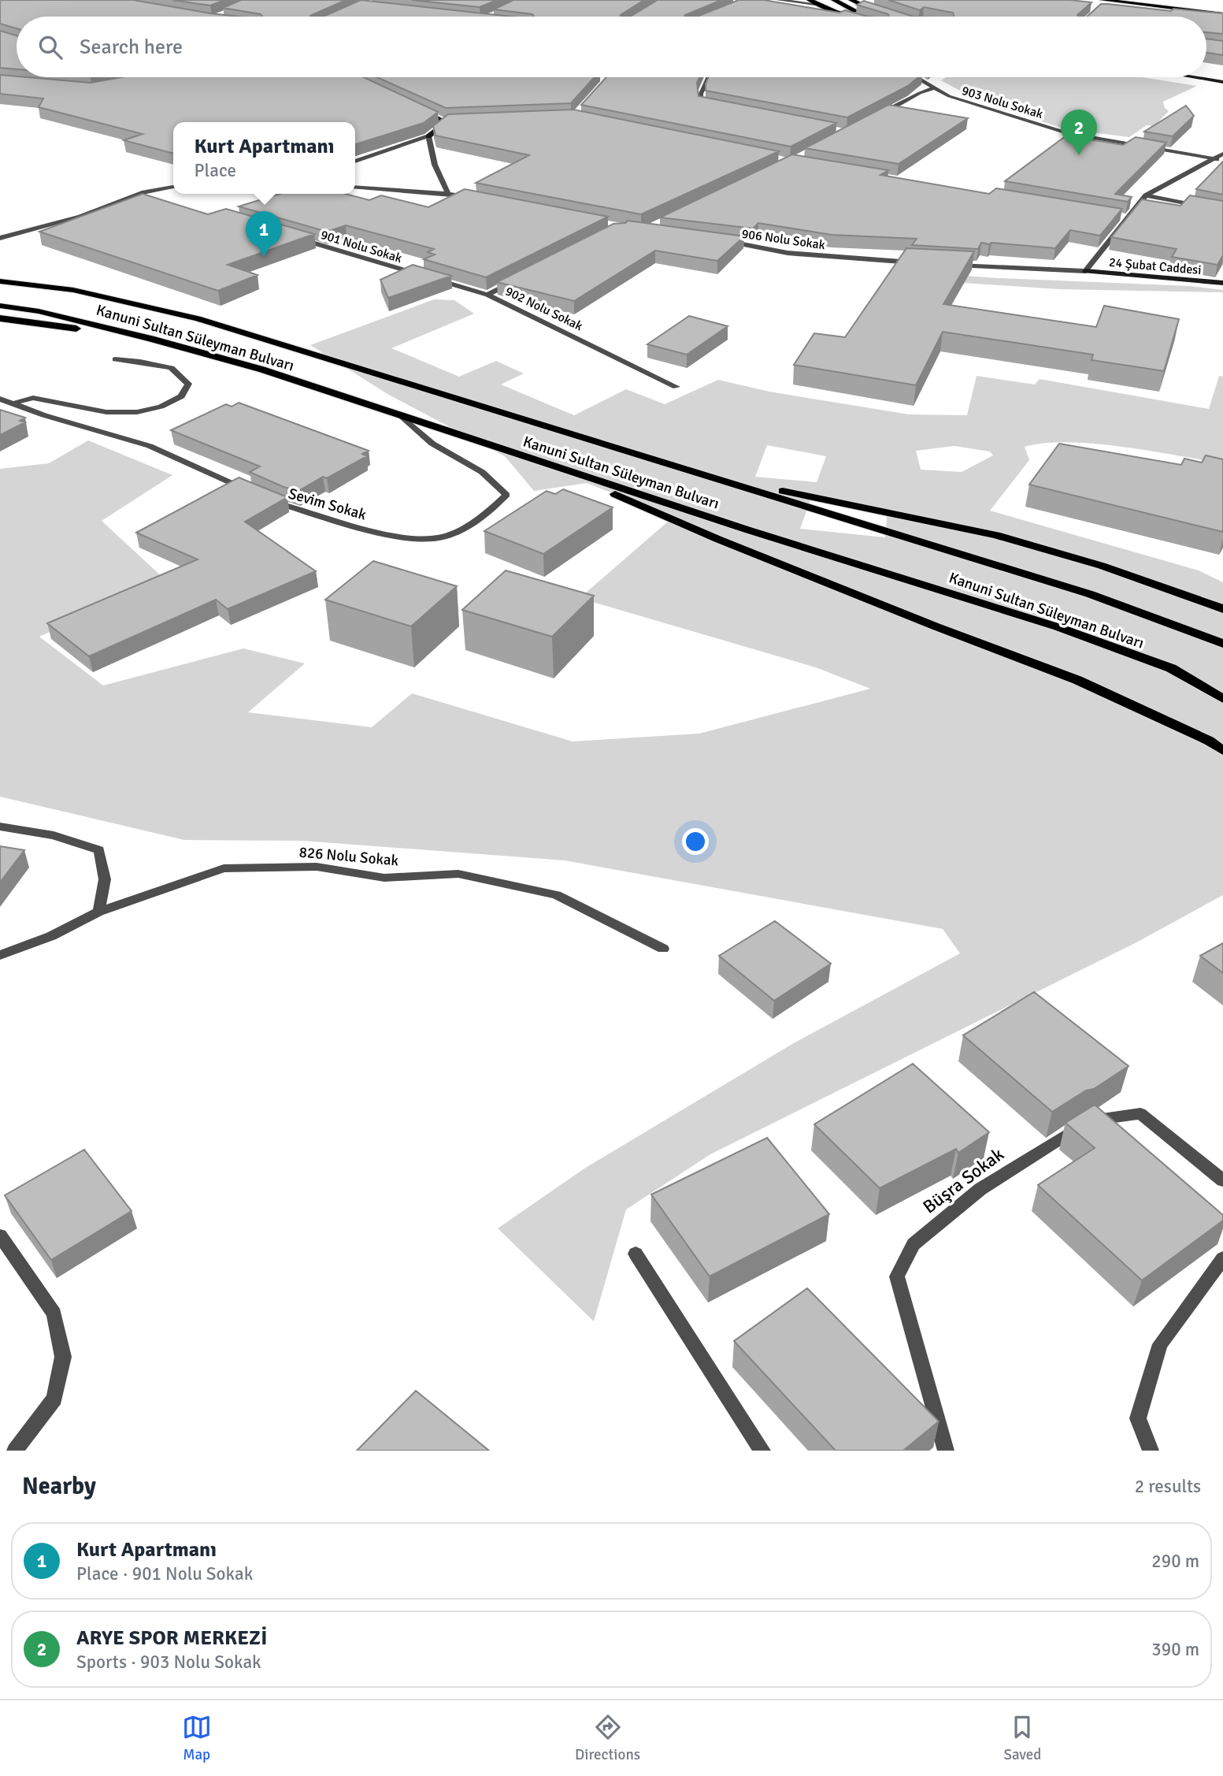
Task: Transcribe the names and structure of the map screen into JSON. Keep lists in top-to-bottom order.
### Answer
{
  "streets": {
    "main road": ["Kanuni Sultan Süleyman Bulvarı"],
    "street": [
      "903 Nolu Sokak",
      "906 Nolu Sokak",
      "901 Nolu Sokak",
      "24 Şubat Caddesi",
      "902 Nolu Sokak",
      "Sevim Sokak",
      "826 Nolu Sokak",
      "Büşra Sokak"
    ]
  },
  "crossings": [
    ["901 Nolu Sokak", "902 Nolu Sokak"],
    ["Kanuni Sultan Süleyman Bulvarı", "Sevim Sokak"]
  ],
  "page": {
    "search": "Search here",
    "pins": ["2", "1"],
    "popup": ["Kurt Apartmanı", "Place"],
    "heading": ["Nearby", "2 results"],
    "list": [
      {
        "mark": "1",
        "name": "Kurt Apartmanı",
        "note": "Place · 901 Nolu Sokak",
        "value": "290 m"
      },
      {
        "mark": "2",
        "name": "ARYE SPOR MERKEZİ",
        "note": "Sports · 903 Nolu Sokak",
        "value": "390 m"
      }
    ],
    "nav": ["Map", "Directions", "Saved"]
  }
}
